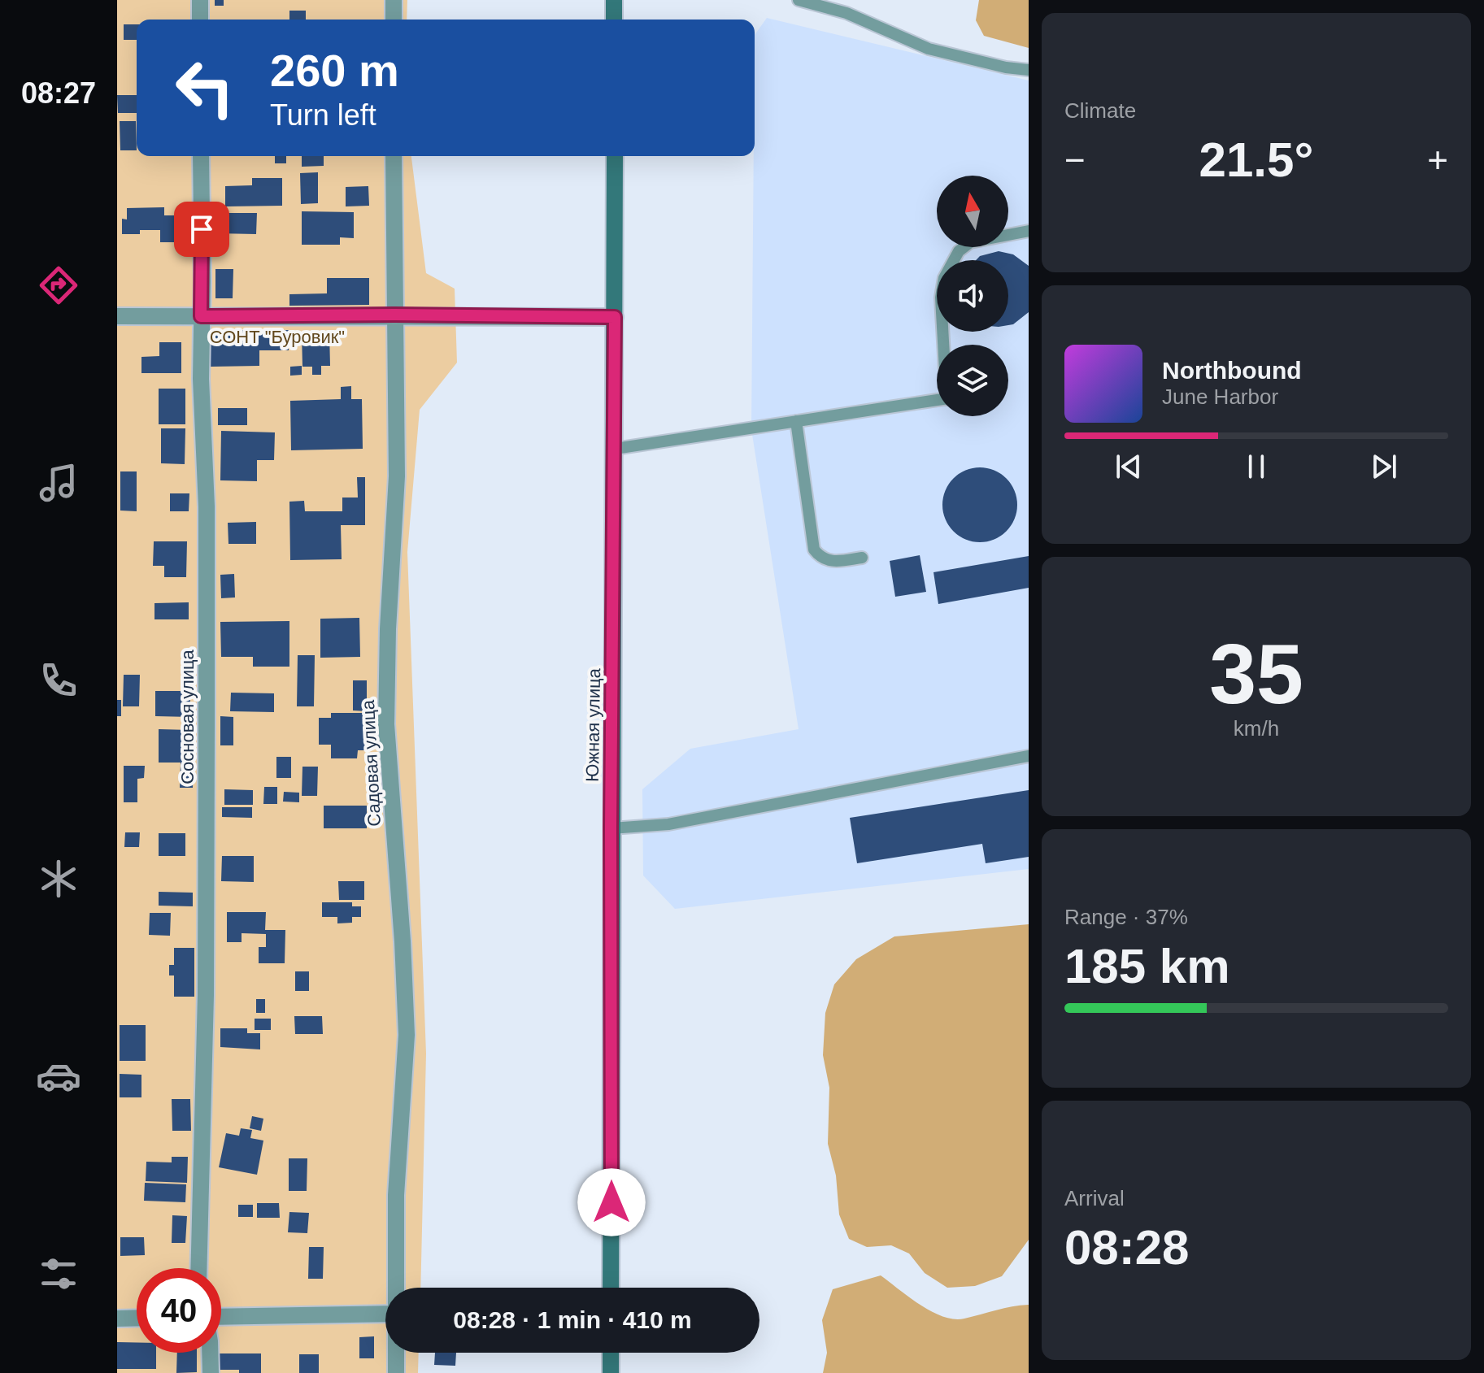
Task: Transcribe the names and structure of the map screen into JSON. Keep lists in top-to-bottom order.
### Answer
{
  "streets": {
    "street": ["Сосновая улица", "Южная улица", "Садовая улица"]
  },
  "parks": ["СОНТ \"Буровик\""],
  "north": "top",
  "page": {
    "tabs": "08:27",
    "tile": [
      "Climate",
      ["35", "km/h"],
      ["Range · 37%", "185 km"],
      ["Arrival", "08:28"]
    ],
    "turn": ["260 m", "Turn left"],
    "heat": ["−", "21.5°", "+"],
    "song": ["Northbound", "June Harbor"],
    "limit": "40",
    "trip": "08:28 · 1 min · 410 m"
  }
}
